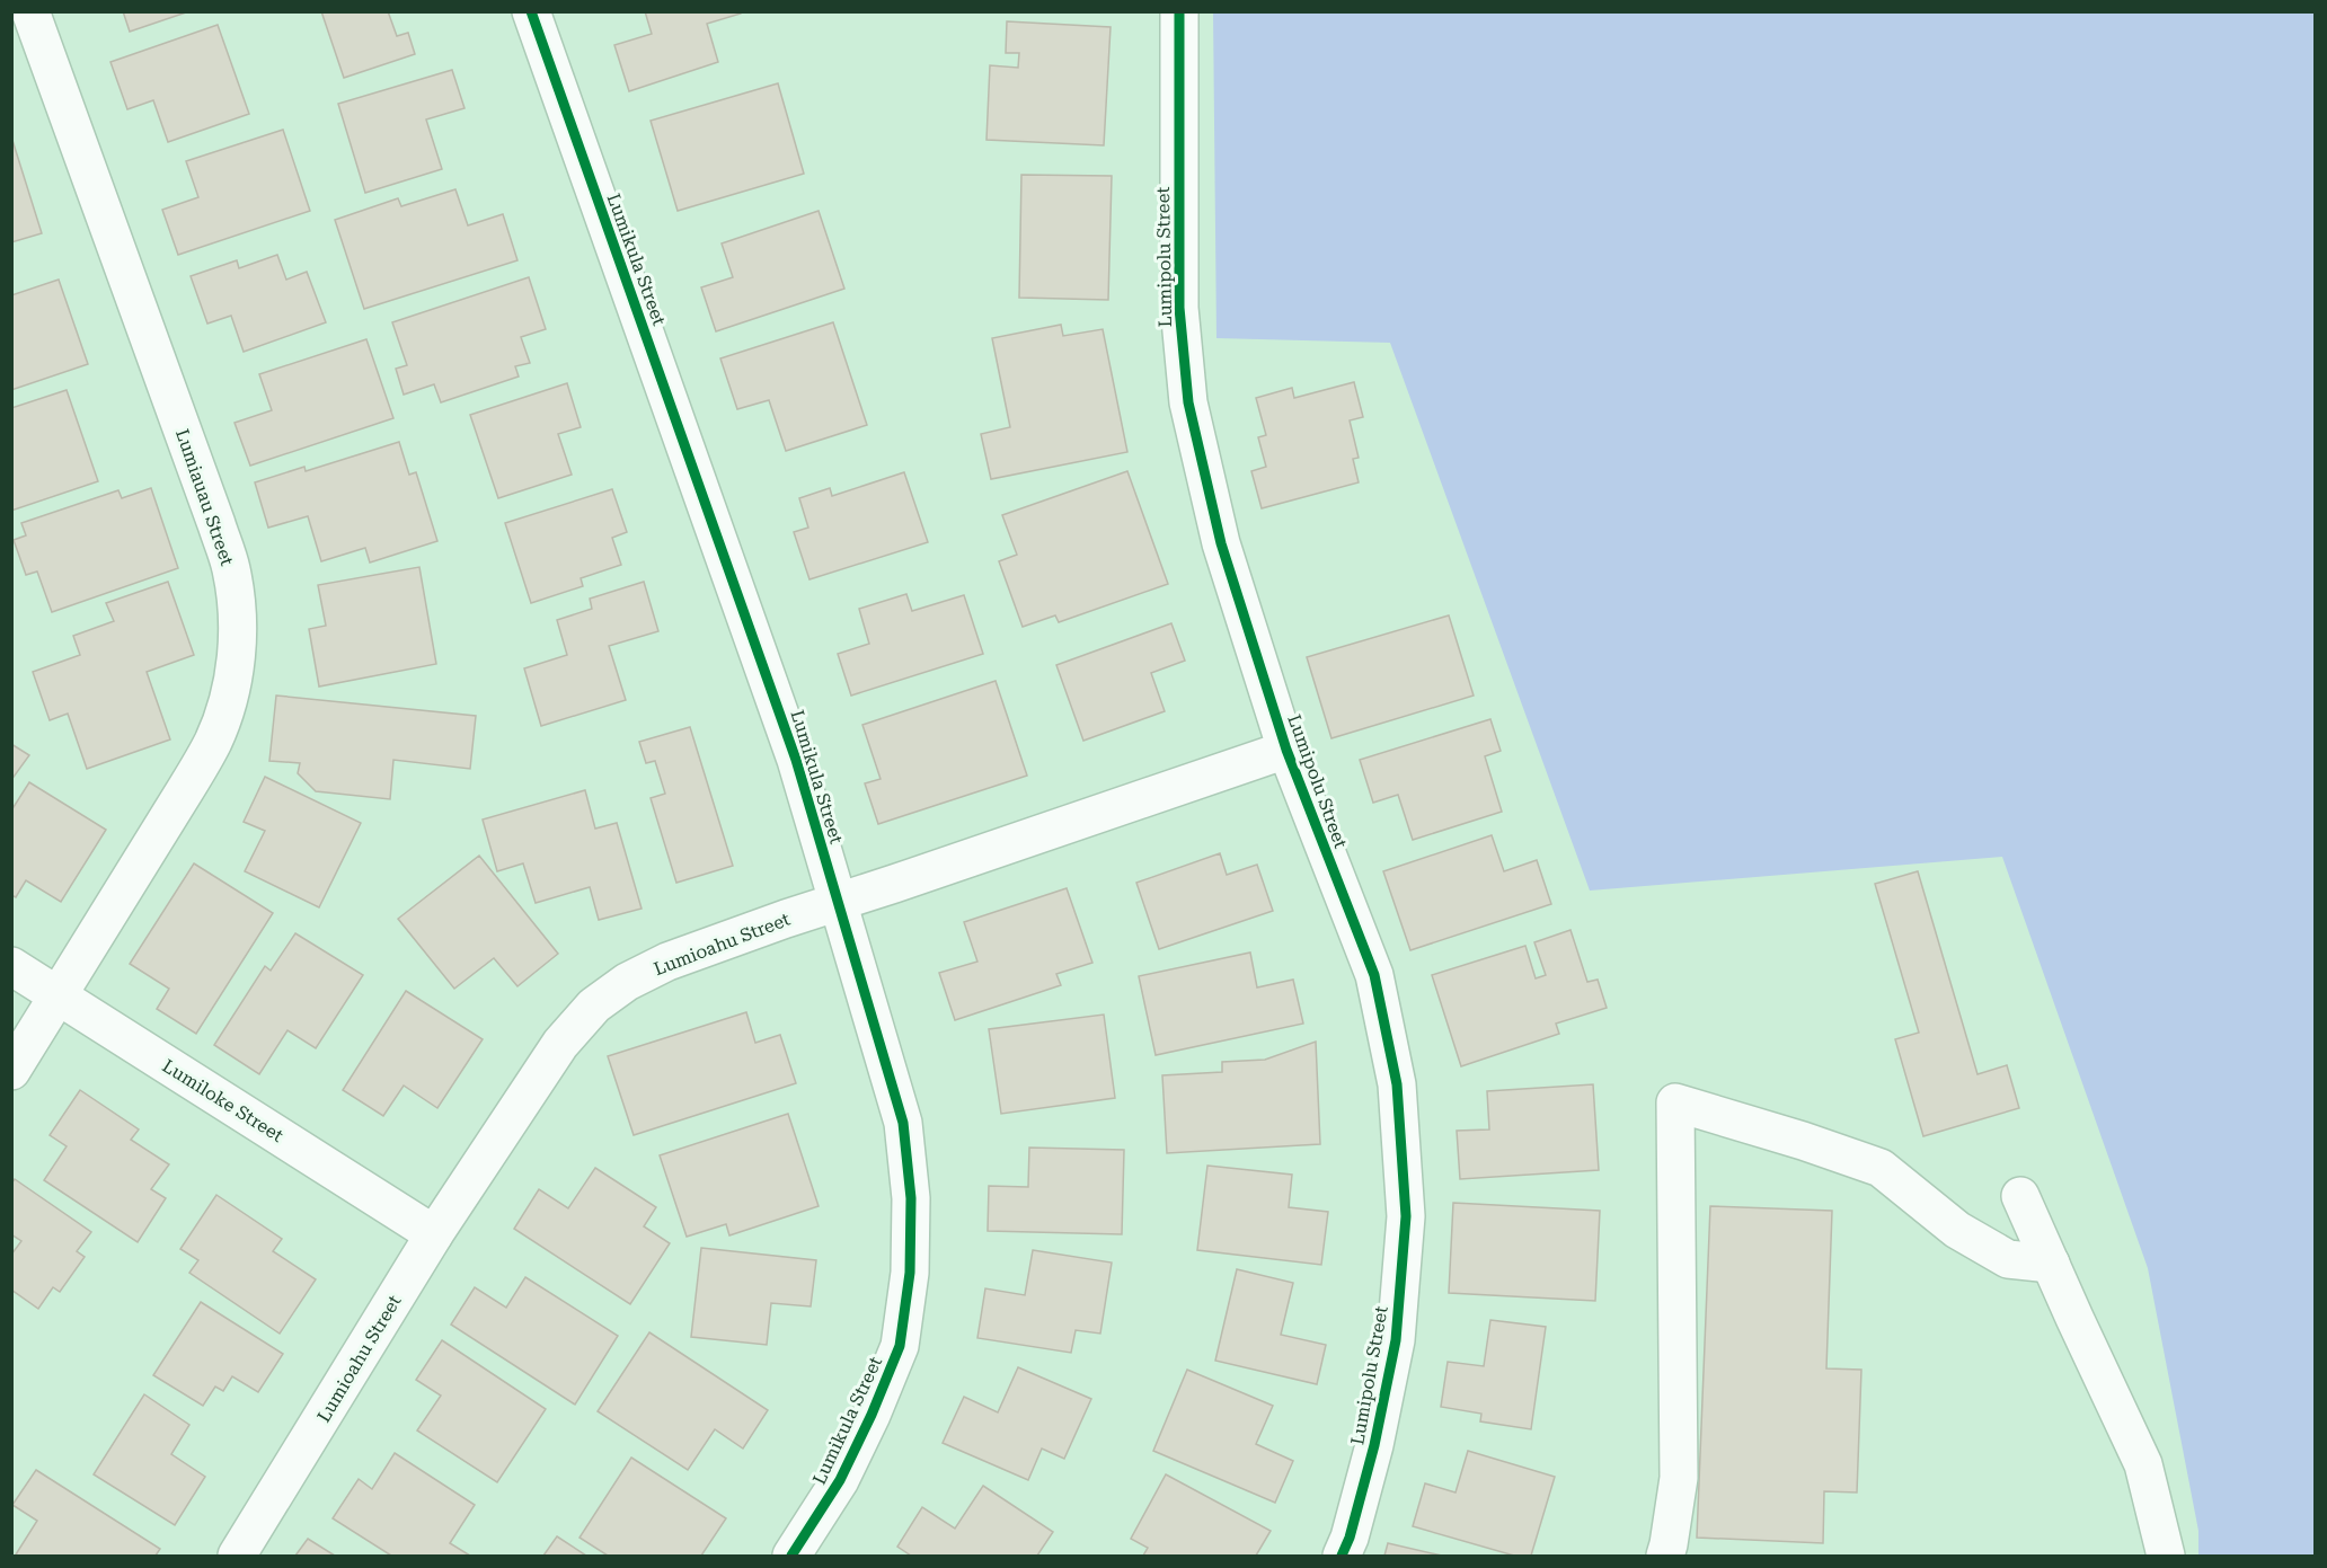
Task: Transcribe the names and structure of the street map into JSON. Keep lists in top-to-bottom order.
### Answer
{
  "streets": {
    "street": [
      "Lumipolu Street",
      "Lumikula Street",
      "Lumiauau Street",
      "Lumioahu Street",
      "Lumiloke Street"
    ]
  },
  "crossings": [
    ["Lumipolu Street", "Lumioahu Street"],
    ["Lumikula Street", "Lumioahu Street"],
    ["Lumiauau Street", "Lumiloke Street"],
    ["Lumioahu Street", "Lumiloke Street"]
  ]
}
